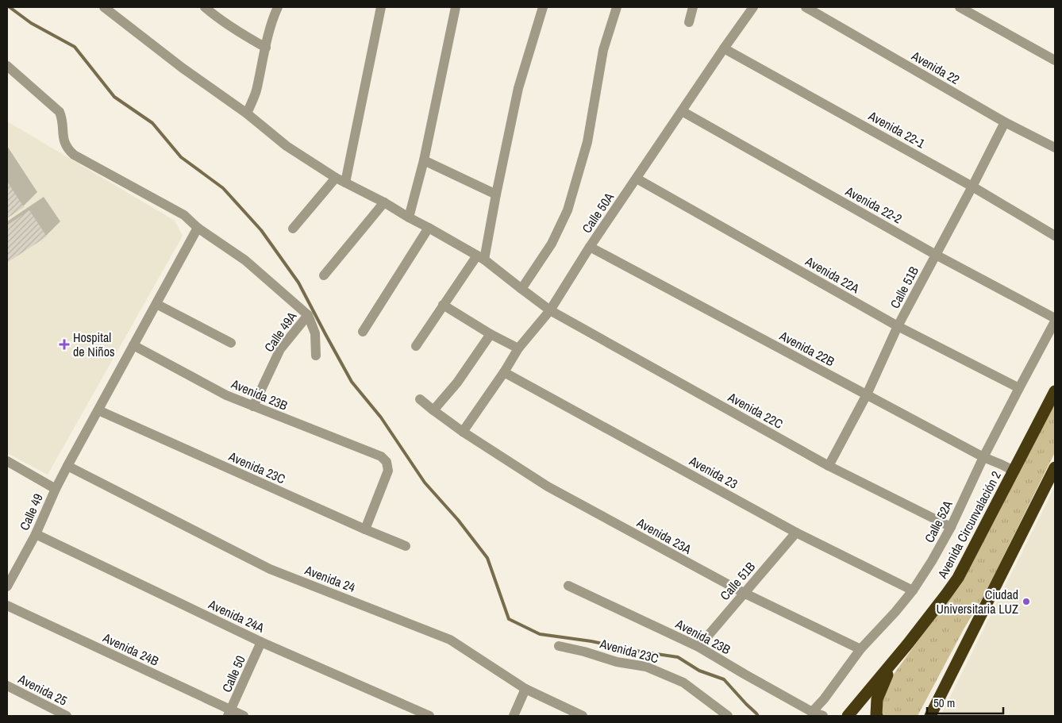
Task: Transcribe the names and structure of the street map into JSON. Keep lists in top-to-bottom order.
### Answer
{
  "streets": {
    "highway": ["Avenida Circunvalación 2"],
    "street": [
      "Avenida 22",
      "Avenida 22-1",
      "Avenida 22-2",
      "Calle 50A",
      "Avenida 22A",
      "Calle 51B",
      "Calle 49A",
      "Avenida 22B",
      "Avenida 23B",
      "Avenida 22C",
      "Avenida 23C",
      "Avenida 23",
      "Calle 49",
      "Calle 52A",
      "Avenida 23A",
      "Avenida 24",
      "Avenida 24A",
      "Avenida 24B",
      "Calle 50",
      "Avenida 25"
    ]
  },
  "crossings": [
    ["Avenida 22", "Calle 51B"],
    ["Avenida 22-1", "Calle 50A"],
    ["Avenida 22-1", "Calle 51B"],
    ["Avenida 22-2", "Calle 50A"],
    ["Avenida 22-2", "Calle 51B"],
    ["Avenida 22-2", "Calle 52A"],
    ["Calle 50A", "Avenida 22A"],
    ["Calle 50A", "Avenida 22B"],
    ["Calle 50A", "Avenida 22C"],
    ["Calle 50A", "Avenida 23"],
    ["Calle 50A", "Avenida 23A"],
    ["Avenida 22A", "Calle 51B"],
    ["Avenida 22A", "Calle 52A"],
    ["Calle 51B", "Avenida 22B"],
    ["Calle 51B", "Avenida 23B"],
    ["Calle 51B", "Avenida 22C"],
    ["Calle 51B", "Avenida 23"],
    ["Calle 51B", "Avenida 23A"],
    ["Calle 49A", "Avenida 23B"],
    ["Avenida 22B", "Calle 52A"],
    ["Avenida 22B", "Avenida Circunvalación 2"],
    ["Avenida 23B", "Avenida 23C"],
    ["Avenida 23B", "Calle 49"],
    ["Avenida 23B", "Calle 52A"],
    ["Avenida 22C", "Calle 52A"],
    ["Avenida 23C", "Calle 49"],
    ["Avenida 23", "Calle 52A"],
    ["Calle 49", "Avenida 24"],
    ["Calle 49", "Avenida 24A"],
    ["Calle 52A", "Avenida 23A"],
    ["Avenida 24A", "Calle 50"],
    ["Avenida 24B", "Calle 50"]
  ],
  "places": {
    "health": ["Hospital de Niños"],
    "other": ["Ciudad Universitaria LUZ"]
  },
  "scale_bar": "50 m"
}
